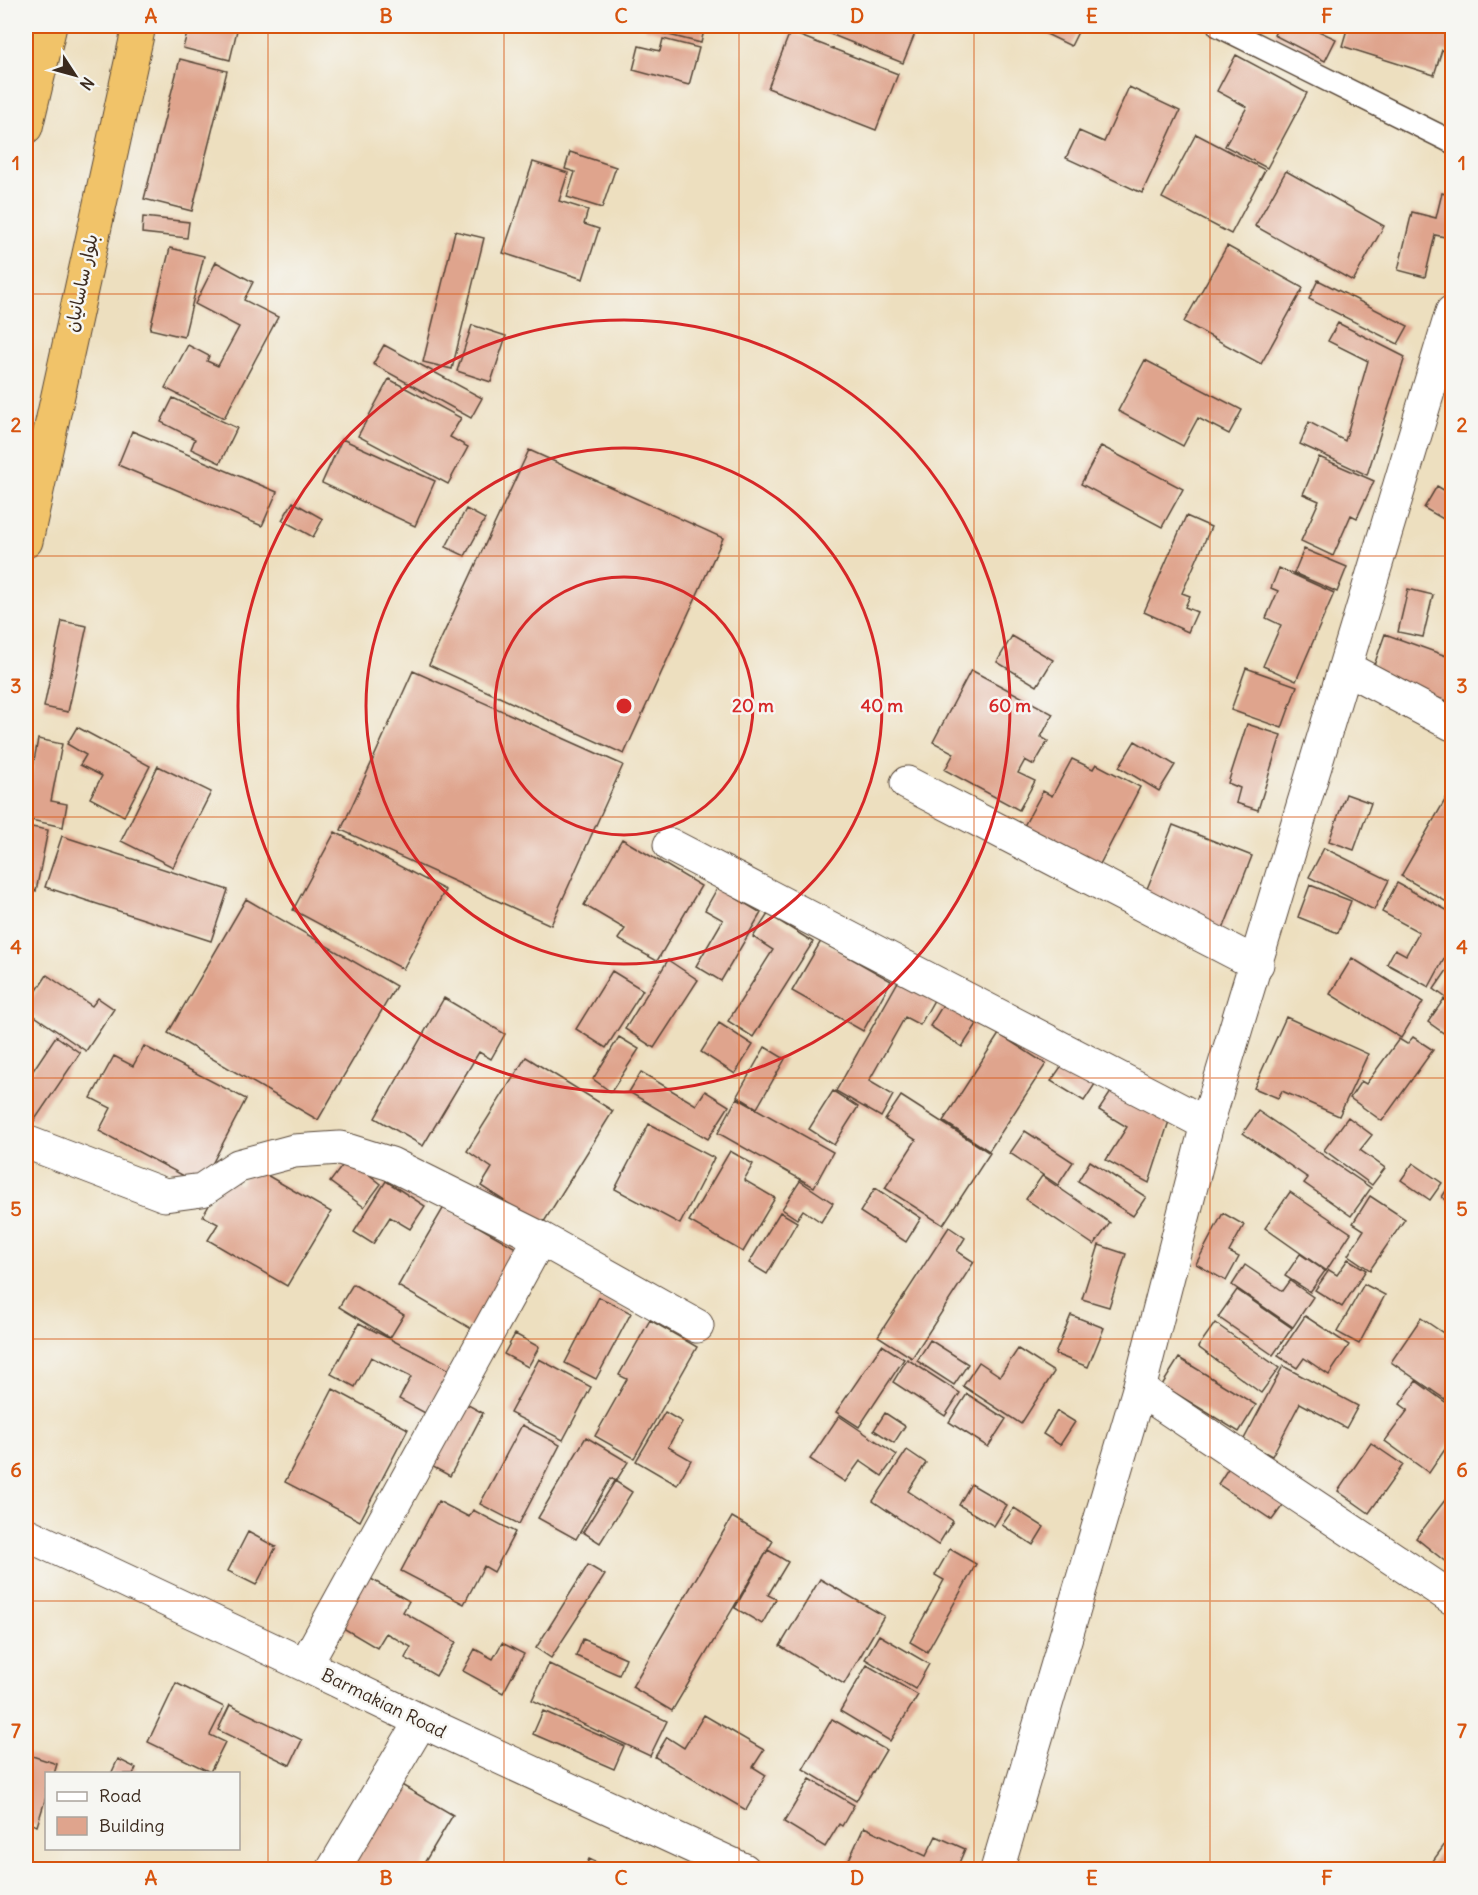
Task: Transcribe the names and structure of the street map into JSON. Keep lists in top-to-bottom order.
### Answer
{
  "streets": {
    "highway": ["بلوار ساسانیان"],
    "street": ["Barmakian Road"]
  },
  "legend": ["Road", "Building"],
  "north": "bottom right",
  "grid": {
    "columns": [
      "A",
      "B",
      "C",
      "D",
      "E",
      "F"
    ],
    "rows": [
      "1",
      "2",
      "3",
      "4",
      "5",
      "6",
      "7"
    ]
  },
  "rings": ["20 m", "40 m", "60 m"]
}
